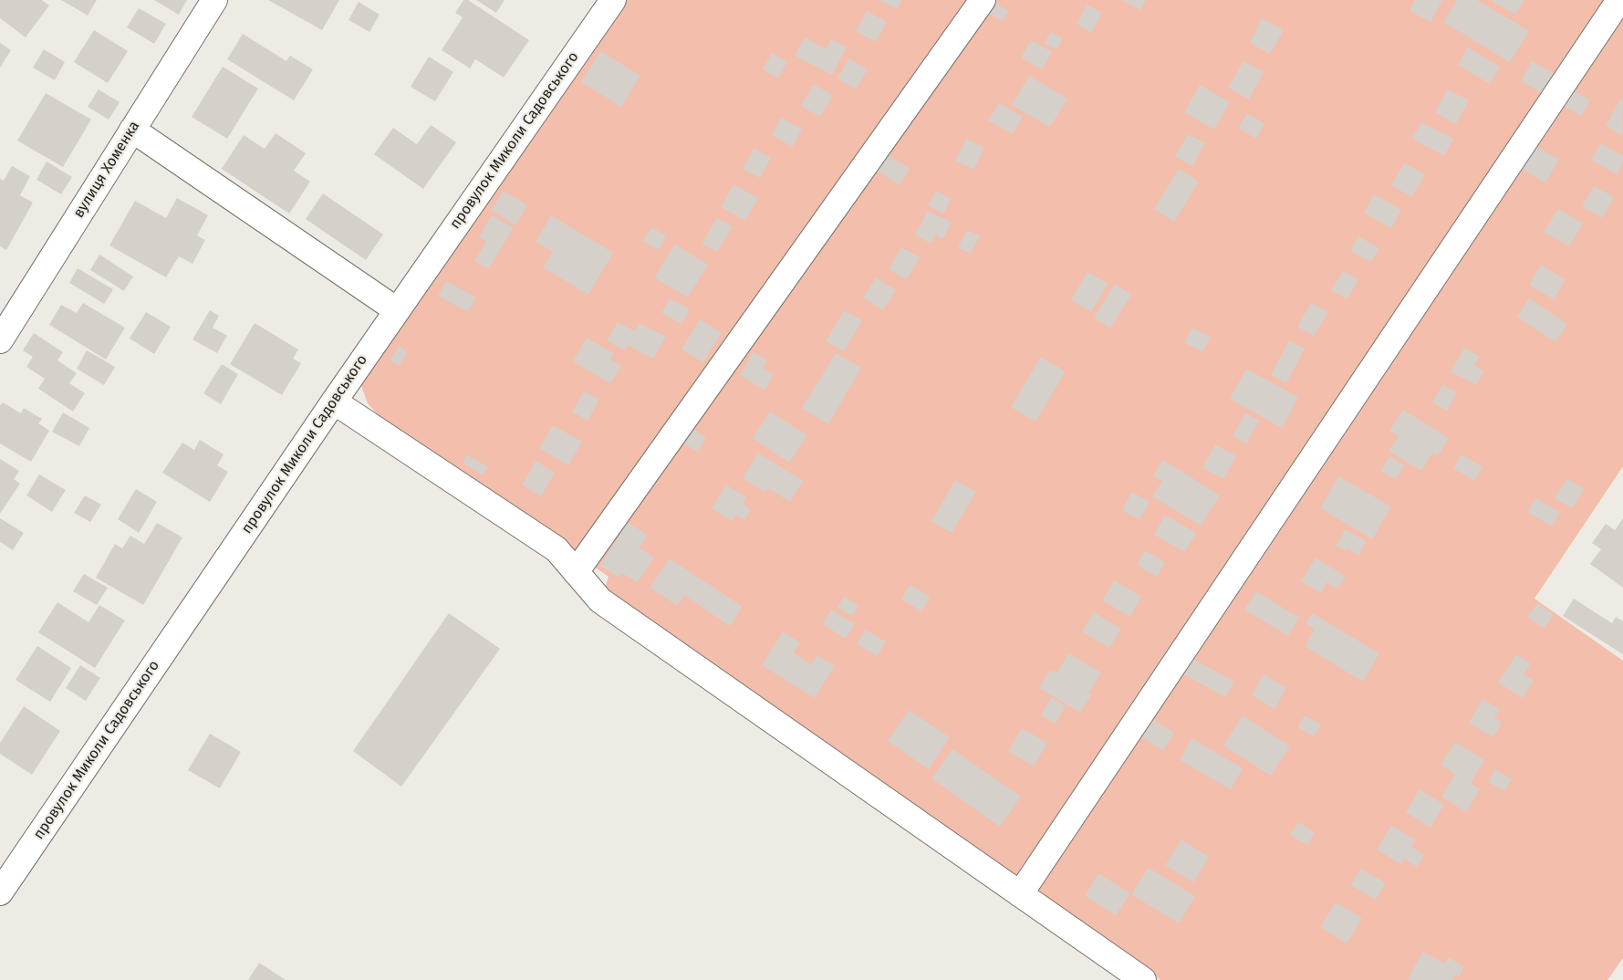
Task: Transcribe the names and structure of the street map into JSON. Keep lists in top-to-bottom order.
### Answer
{
  "streets": {
    "street": ["провулок Миколи Садовського", "вулиця Хоменка"]
  }
}
